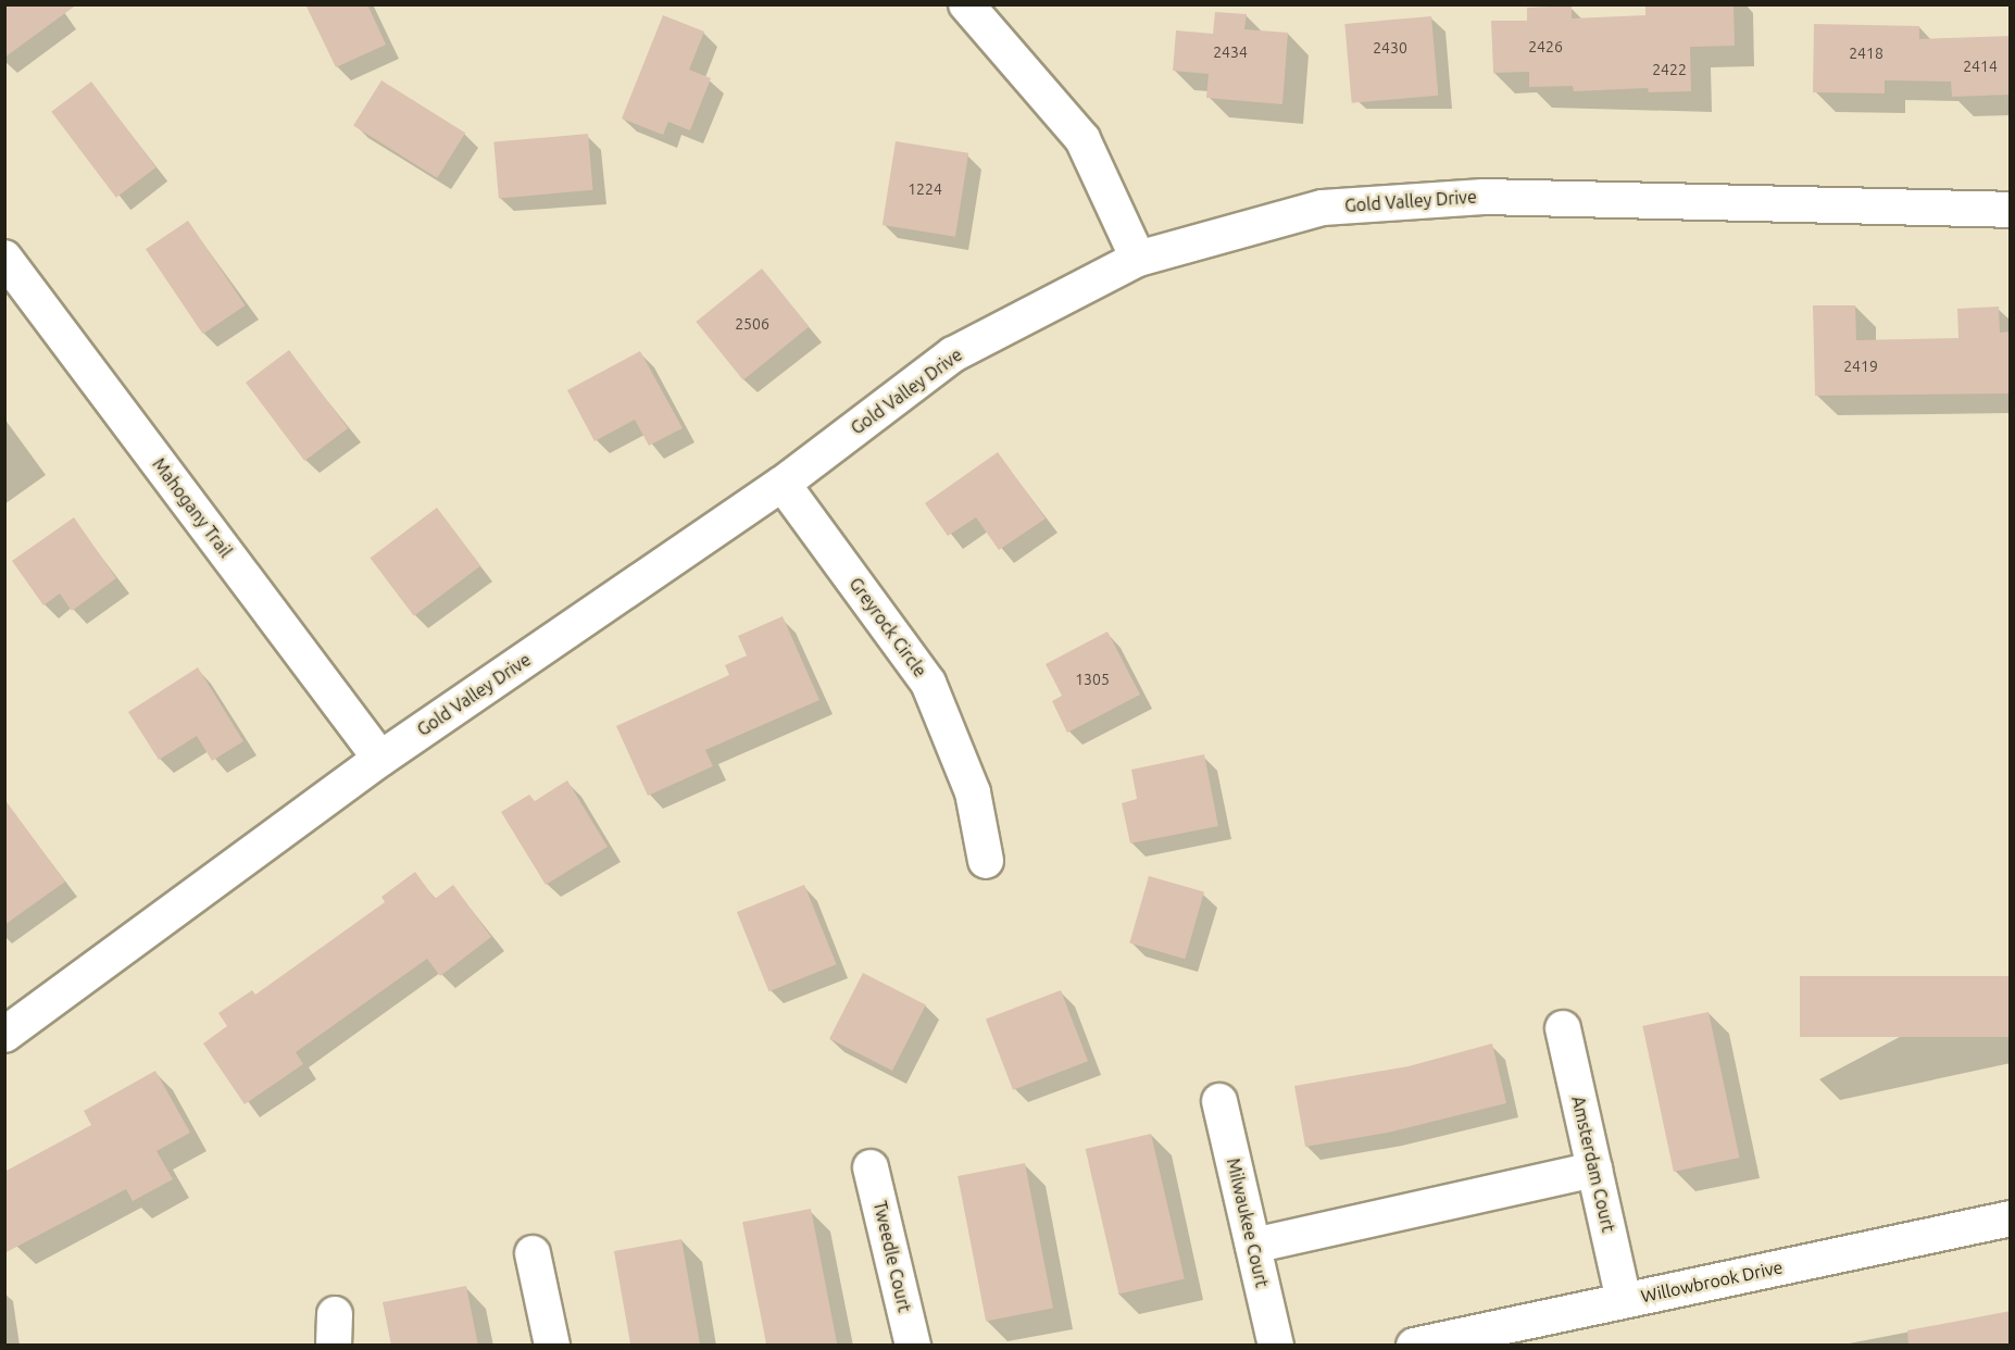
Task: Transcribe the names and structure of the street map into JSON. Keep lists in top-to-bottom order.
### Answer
{
  "streets": {
    "street": [
      "Gold Valley Drive",
      "Mahogany Trail",
      "Greyrock Circle",
      "Amsterdam Court",
      "Milwaukee Court",
      "Tweedle Court",
      "Willowbrook Drive"
    ]
  },
  "crossings": [
    ["Gold Valley Drive", "Mahogany Trail"],
    ["Gold Valley Drive", "Greyrock Circle"],
    ["Amsterdam Court", "Willowbrook Drive"]
  ],
  "house_numbers": [
    "2426",
    "2430",
    "2434",
    "2418",
    "2414",
    "2422",
    "1224",
    "2506",
    "2419",
    "1305"
  ]
}
